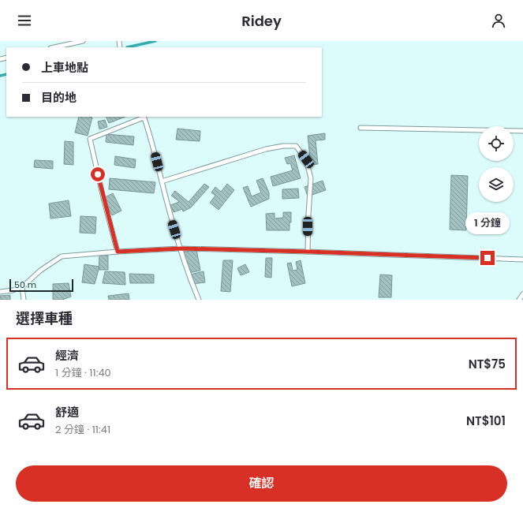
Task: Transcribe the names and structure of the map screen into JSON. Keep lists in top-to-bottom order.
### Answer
{
  "scale_bar": "50 m",
  "page": {
    "header": "Ridey",
    "banner": ["上車地點", "目的地"],
    "bubble": "1 分鐘",
    "scale": "50 m",
    "heading": "選擇車種",
    "list": [
      {
        "name": "經濟",
        "note": "1 分鐘 · 11:40",
        "value": "NT$75"
      },
      {
        "name": "舒適",
        "note": "2 分鐘 · 11:41",
        "value": "NT$101"
      }
    ],
    "buttons": "確認"
  }
}
